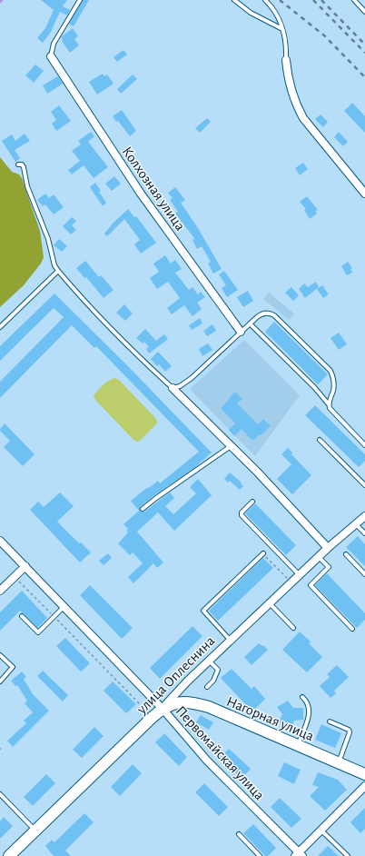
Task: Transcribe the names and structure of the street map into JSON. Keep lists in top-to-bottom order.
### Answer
{
  "streets": {
    "main road": ["улица Оплеснина", "Нагорная улица"],
    "street": ["Колхозная улица", "Первомайская улица"]
  },
  "crossings": [
    ["улица Оплеснина", "Нагорная улица"],
    ["улица Оплеснина", "Первомайская улица"],
    ["Нагорная улица", "Первомайская улица"]
  ]
}
